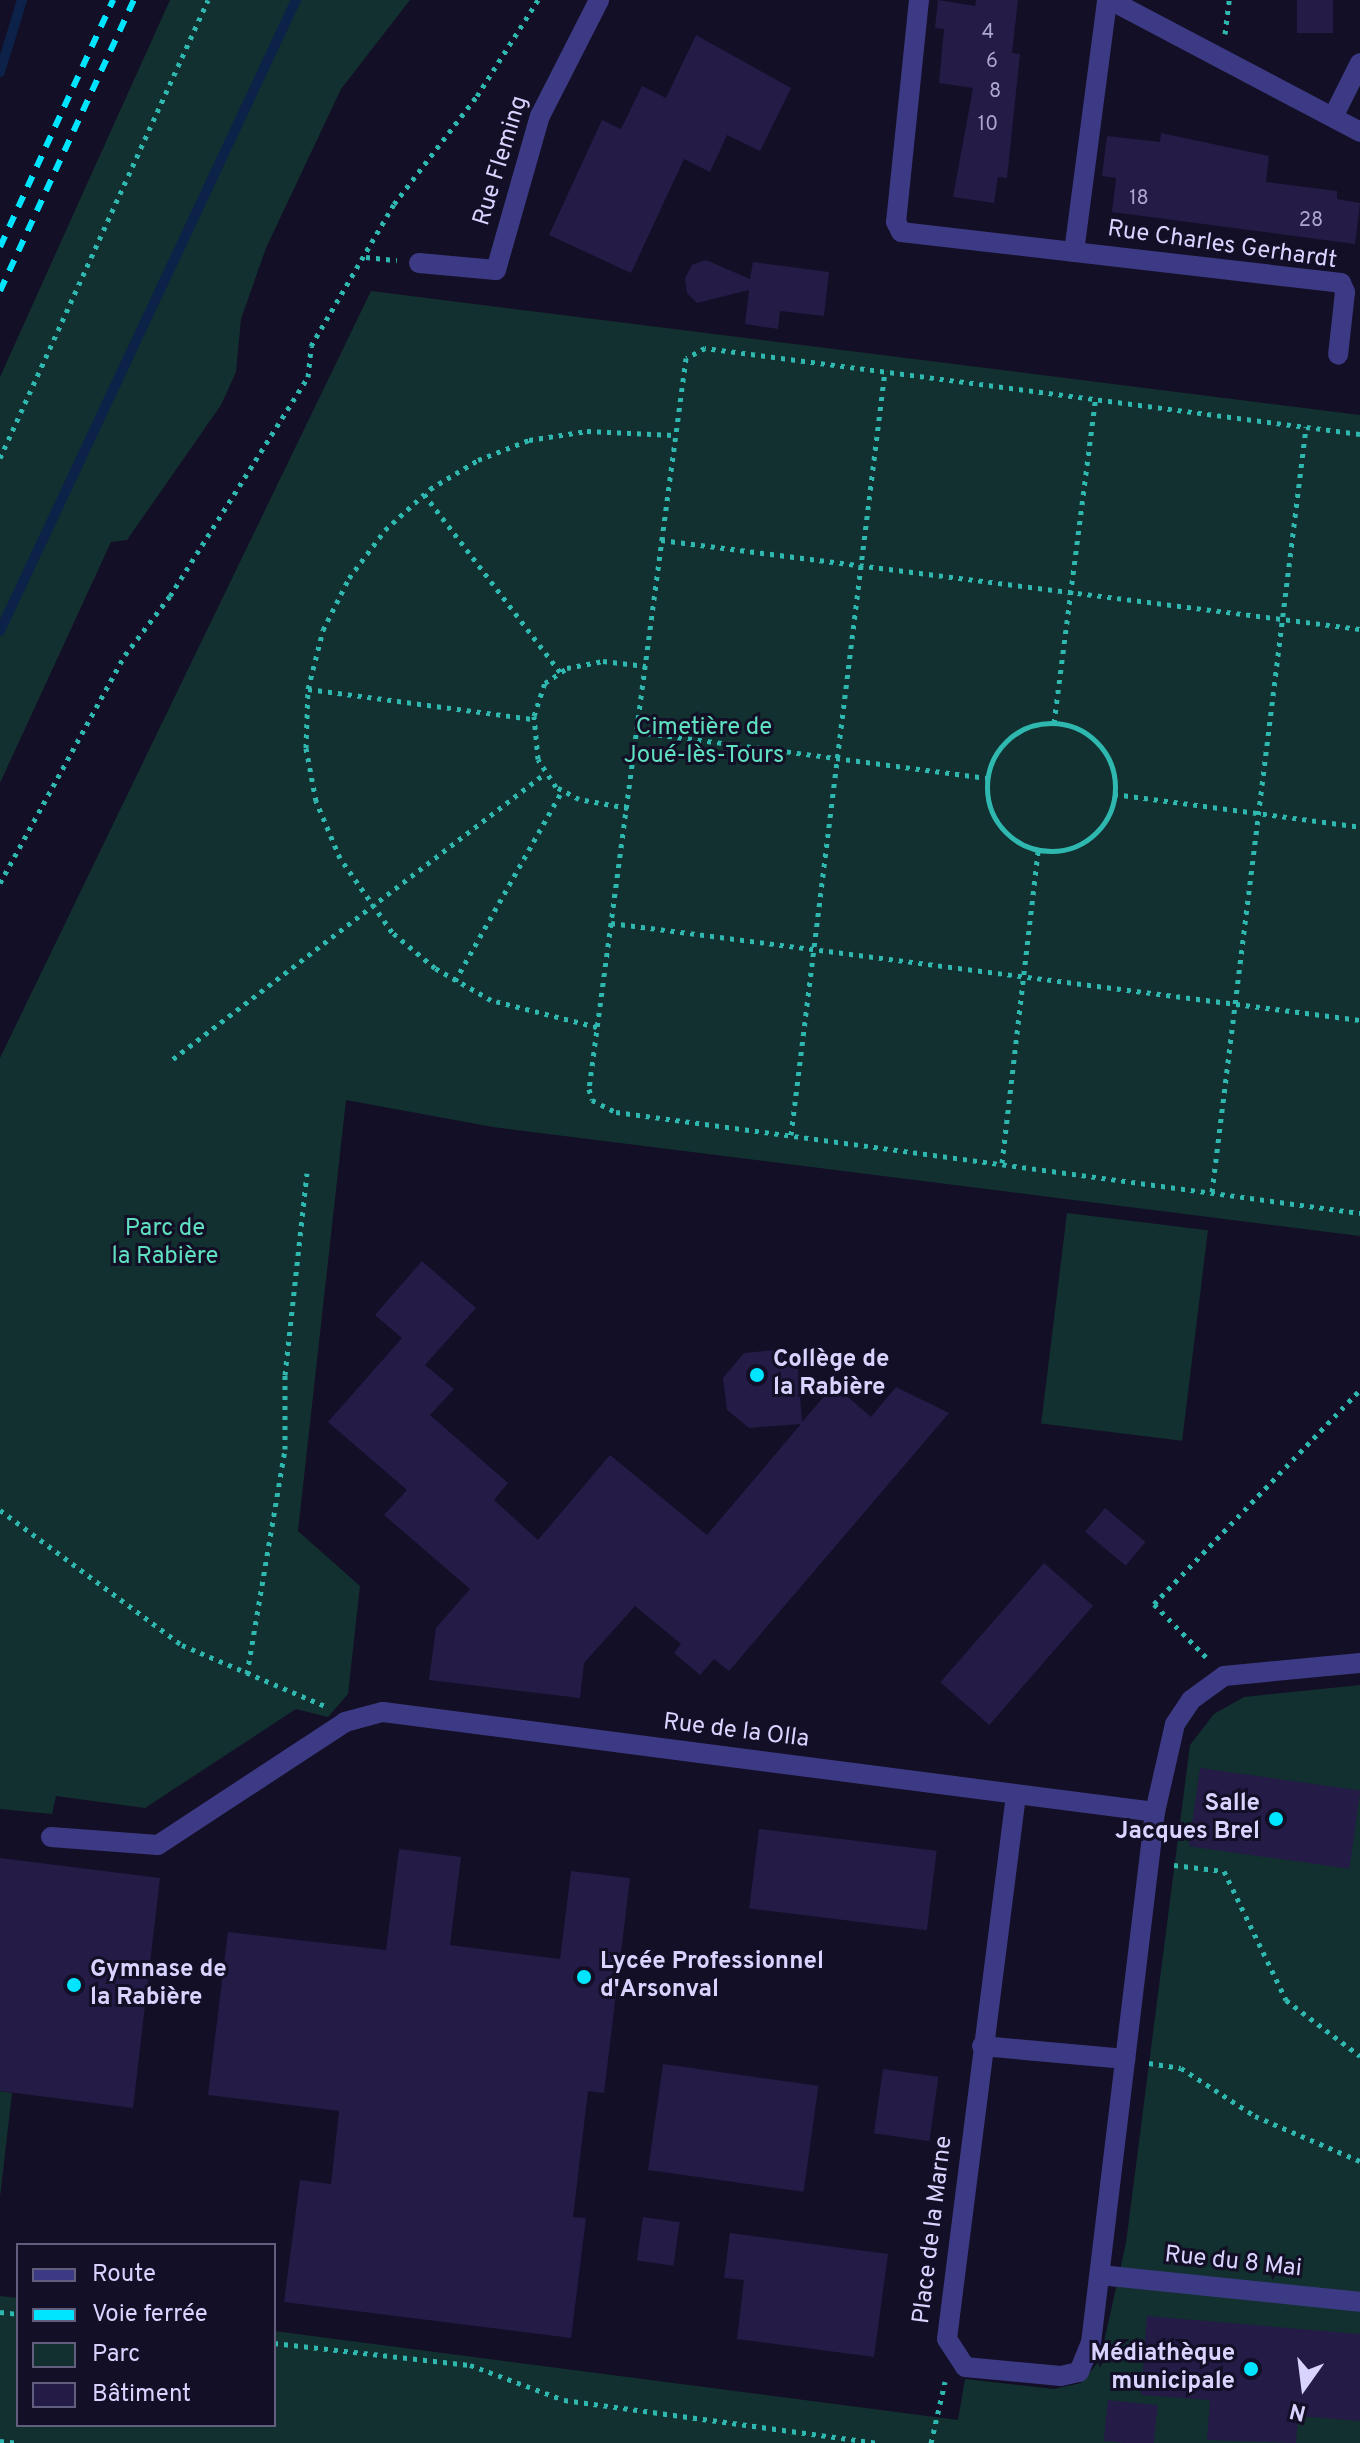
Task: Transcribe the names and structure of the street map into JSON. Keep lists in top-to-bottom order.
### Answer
{
  "streets": {
    "street": [
      "Rue Fleming",
      "Rue Charles Gerhardt",
      "Rue de la Olla",
      "Place de la Marne",
      "Rue du 8 Mai"
    ]
  },
  "crossings": [
    ["Rue de la Olla", "Place de la Marne"]
  ],
  "parks": ["Cimetière de Joué-lès-Tours", "Parc de la Rabière"],
  "places": [
    "Collège de la Rabière",
    "Salle Jacques Brel",
    "Lycée Professionnel d'Arsonval",
    "Gymnase de la Rabière",
    "Médiathèque municipale"
  ],
  "house_numbers": [
    "4",
    "6",
    "8",
    "10",
    "18",
    "28"
  ],
  "legend": [
    "Route",
    "Voie ferrée",
    "Parc",
    "Bâtiment"
  ],
  "north": "bottom"
}
